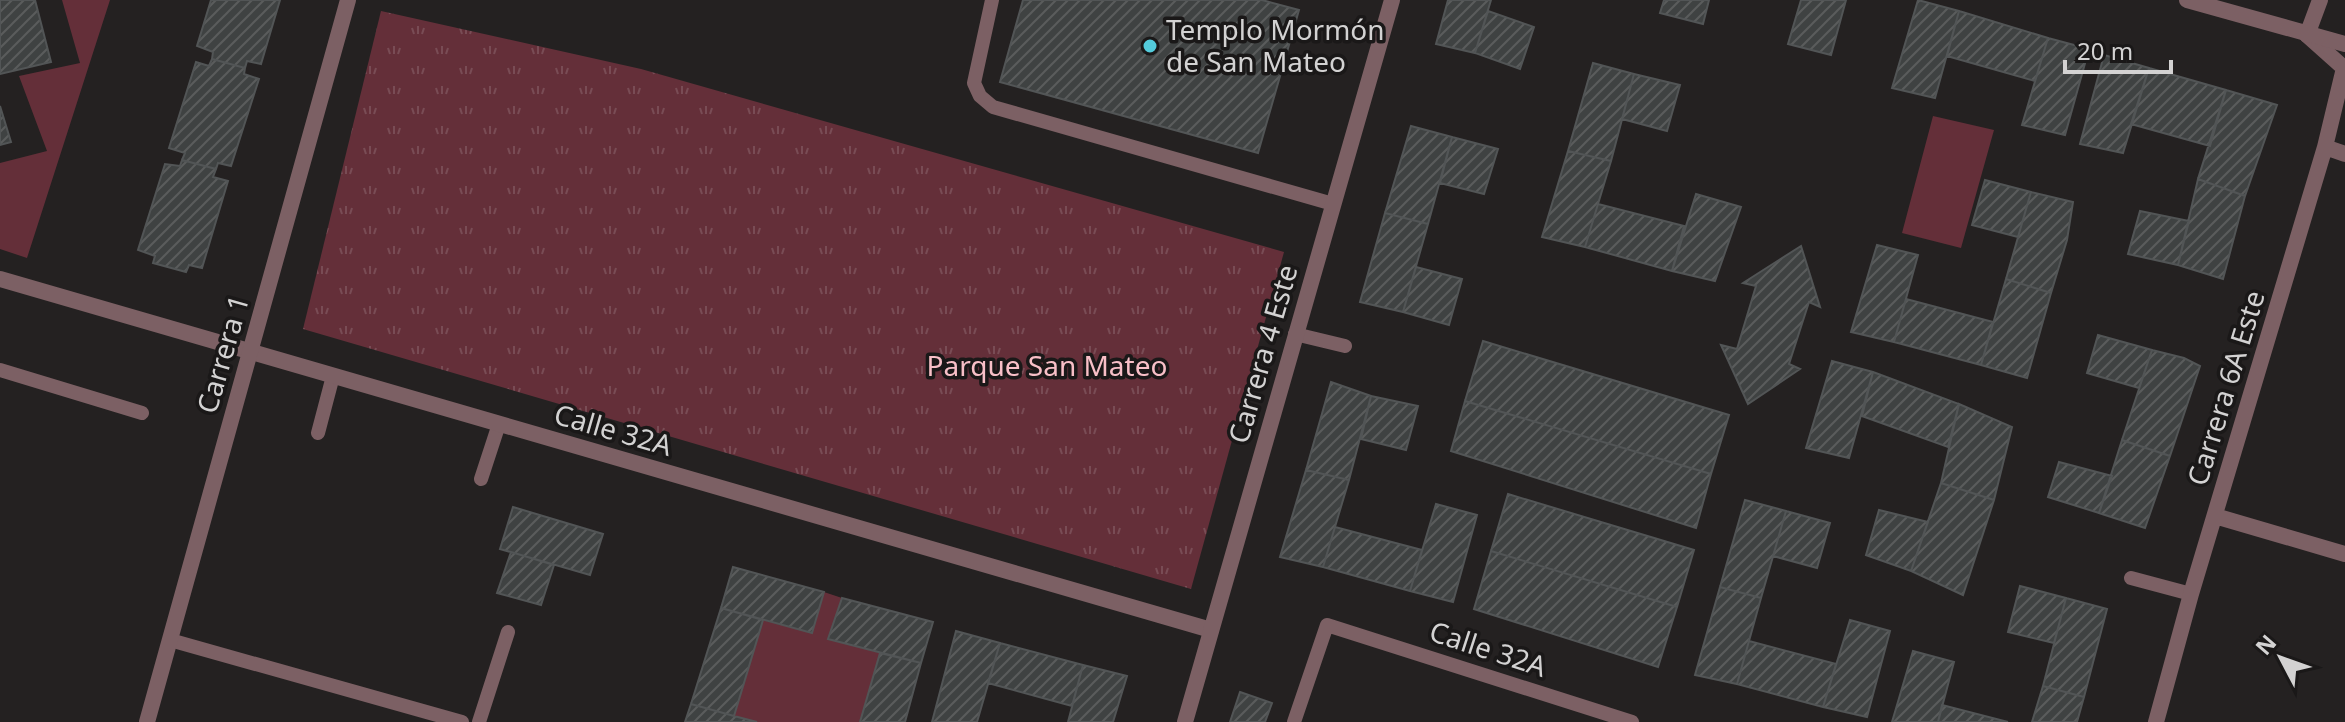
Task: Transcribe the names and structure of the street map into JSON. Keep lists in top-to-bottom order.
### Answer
{
  "streets": {
    "street": [
      "Carrera 1",
      "Carrera 4 Este",
      "Carrera 6A Este",
      "Calle 32A"
    ]
  },
  "crossings": [
    ["Carrera 1", "Calle 32A"],
    ["Carrera 4 Este", "Calle 32A"]
  ],
  "parks": ["Parque San Mateo"],
  "places": ["Templo Mormón de San Mateo"],
  "scale_bar": "20 m",
  "north": "top left"
}
